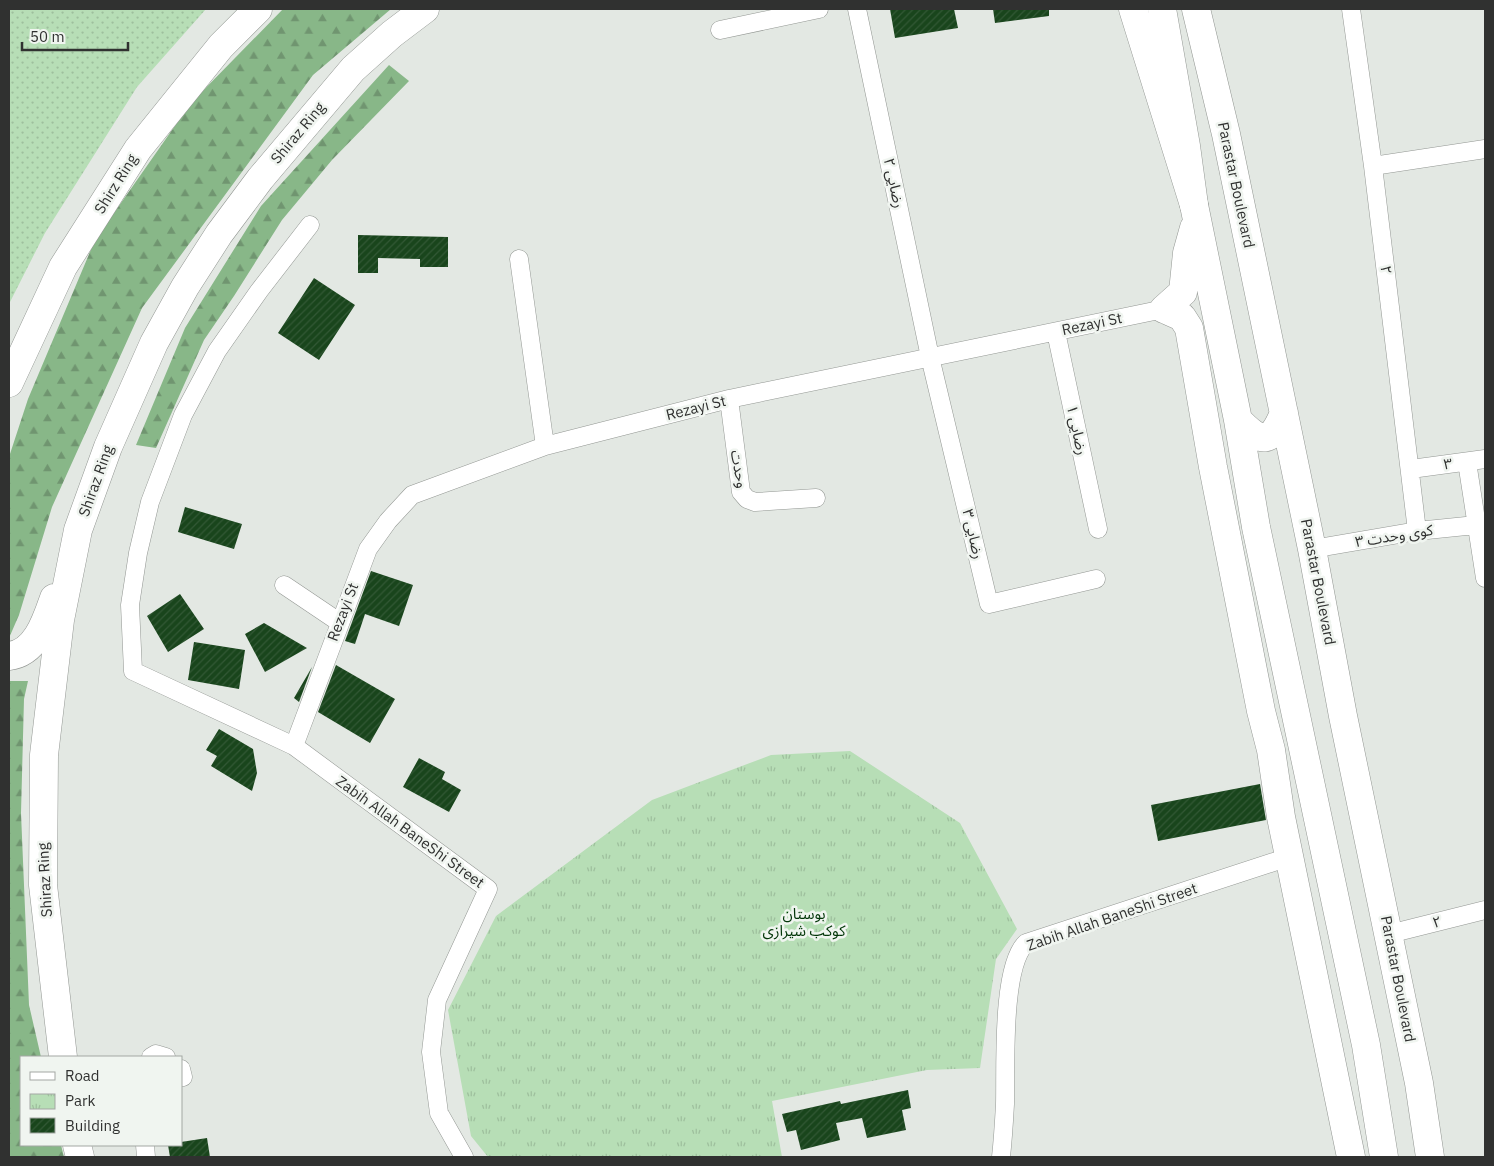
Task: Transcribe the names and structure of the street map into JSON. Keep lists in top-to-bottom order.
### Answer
{
  "streets": {
    "main road": [
      "Shiraz Ring",
      "Shirz Ring",
      "Parastar Boulevard",
      "Rezayi St"
    ],
    "street": [
      "رضایی ۲",
      "۲",
      "رضایی ۱",
      "۳",
      "وحدت",
      "رضایی ۳",
      "کوی وحدت ۳",
      "Zabih Allah BaneShi Street"
    ]
  },
  "crossings": [
    ["رضایی ۲", "Rezayi St"],
    ["رضایی ۲", "رضایی ۳"],
    ["Parastar Boulevard", "۲"],
    ["Parastar Boulevard", "کوی وحدت ۳"],
    ["۲", "۳"],
    ["۲", "کوی وحدت ۳"],
    ["Rezayi St", "رضایی ۱"],
    ["Rezayi St", "وحدت"],
    ["Rezayi St", "رضایی ۳"],
    ["Rezayi St", "Zabih Allah BaneShi Street"]
  ],
  "parks": ["بوستان کوکب شیرازی"],
  "legend": ["Road", "Park", "Building"],
  "scale_bar": "50 m"
}
